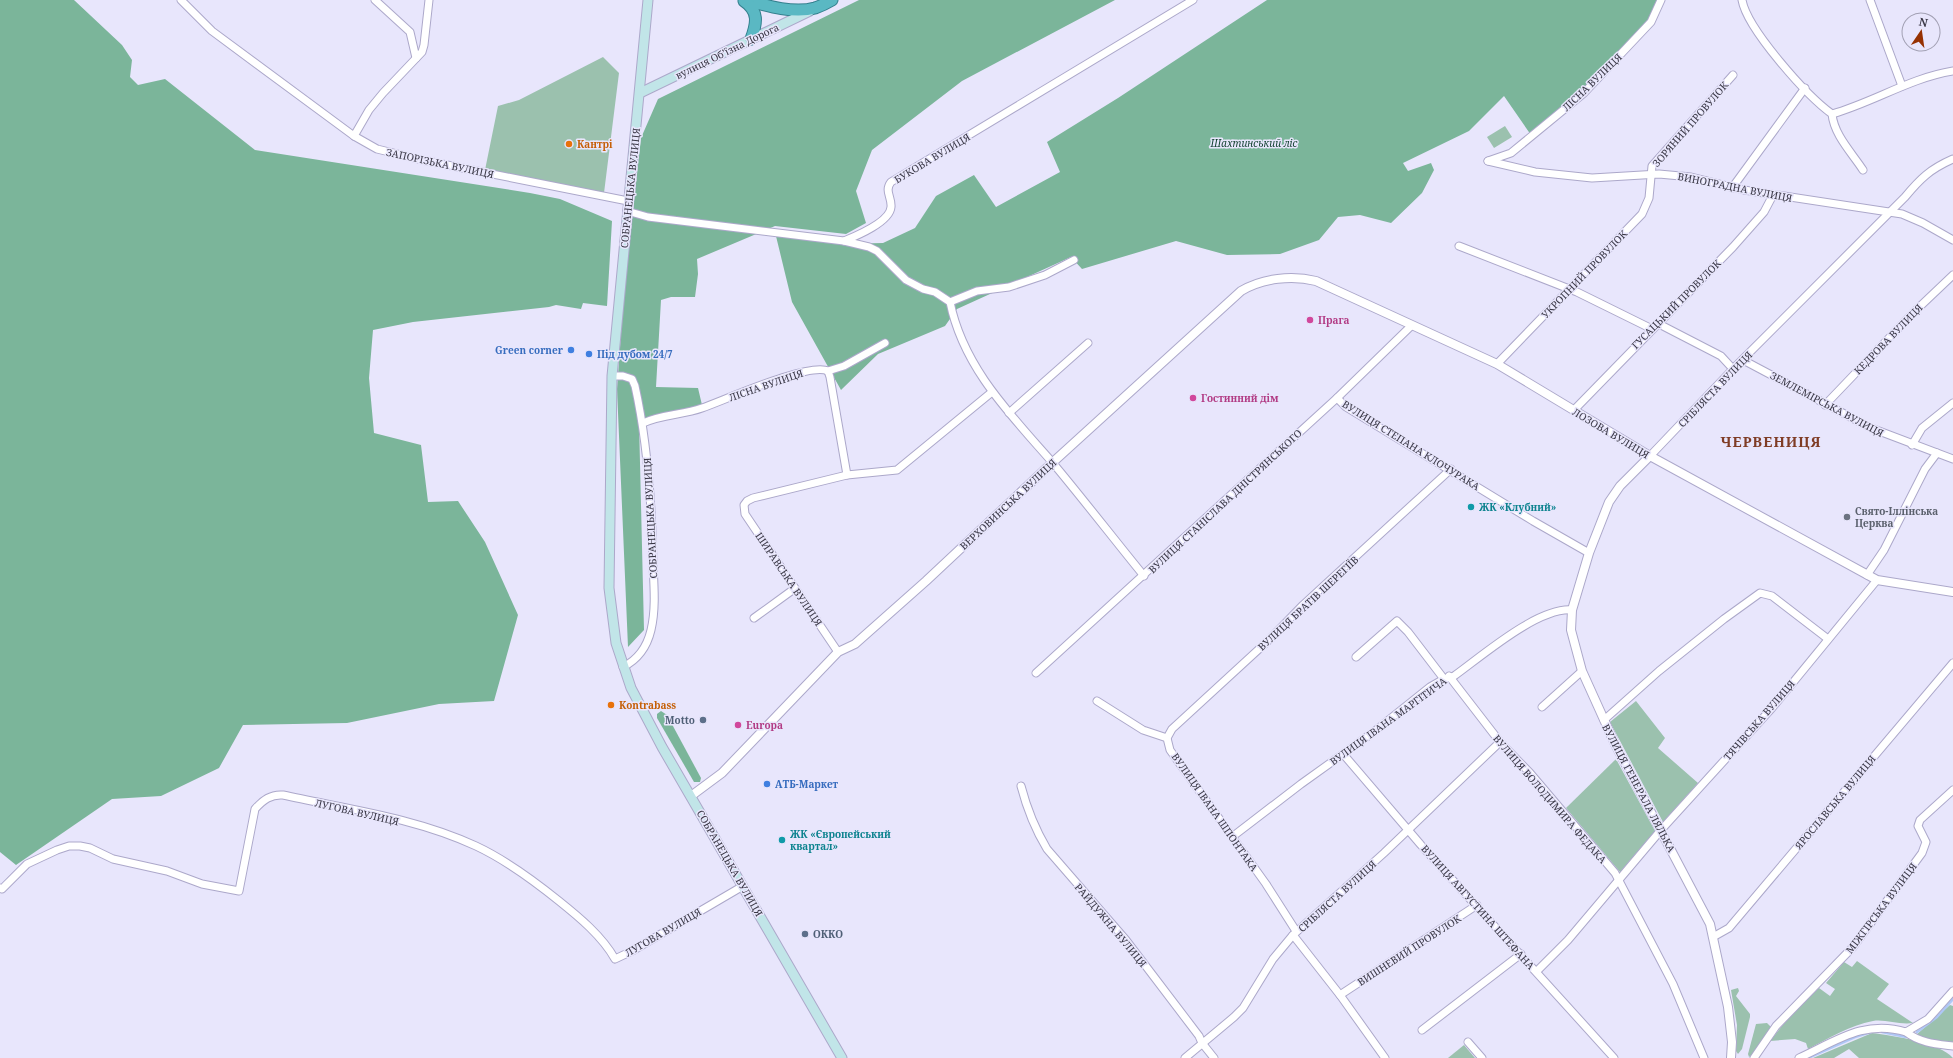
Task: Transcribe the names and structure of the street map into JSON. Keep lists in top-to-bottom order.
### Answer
{
  "streets": {
    "highway": ["вулиця Обʼїзна Дорога"],
    "main road": ["СОБРАНЕЦЬКА ВУЛИЦЯ"],
    "street": [
      "ЛІСНА ВУЛИЦЯ",
      "ЗОРЯНИЙ ПРОВУЛОК",
      "БУКОВА ВУЛИЦЯ",
      "ЗАПОРІЗЬКА ВУЛИЦЯ",
      "ВИНОГРАДНА ВУЛИЦЯ",
      "УКРОПНИЙ ПРОВУЛОК",
      "ГУСАЦЬКИЙ ПРОВУЛОК",
      "КЕДРОВА ВУЛИЦЯ",
      "СРІБЛЯСТА ВУЛИЦЯ",
      "ЗЕМЛЕМІРСЬКА ВУЛИЦЯ",
      "ЛОЗОВА ВУЛИЦЯ",
      "ВУЛИЦЯ СТЕПАНА КЛОЧУРАКА",
      "ВУЛИЦЯ СТАНІСЛАВА ДНІСТРЯНСЬКОГО",
      "ВЕРХОВИНСЬКА ВУЛИЦЯ",
      "ШИРАВСЬКА ВУЛИЦЯ",
      "ВУЛИЦЯ БРАТІВ ШЕРЕГІЇВ",
      "ТЯЧІВСЬКА ВУЛИЦЯ",
      "ВУЛИЦЯ ІВАНА МАРГІТИЧА",
      "ВУЛИЦЯ ГЕНЕРАЛА ЛЯЛЬКА",
      "ВУЛИЦЯ ВОЛОДИМИРА ФЕДАКА",
      "ЯРОСЛАВСЬКА ВУЛИЦЯ",
      "ЛУГОВА ВУЛИЦЯ",
      "ВУЛИЦЯ ІВАНА ШПОНТАКА",
      "ВУЛИЦЯ АВГУСТИНА ШТЕФАНА",
      "МІЖГІРСЬКА ВУЛИЦЯ",
      "РАЙДУЖНА ВУЛИЦЯ",
      "ВИШНЕВИЙ ПРОВУЛОК"
    ]
  },
  "crossings": [
    ["вулиця Обʼїзна Дорога", "СОБРАНЕЦЬКА ВУЛИЦЯ"],
    ["ЛІСНА ВУЛИЦЯ", "ВИНОГРАДНА ВУЛИЦЯ"],
    ["ЛІСНА ВУЛИЦЯ", "СОБРАНЕЦЬКА ВУЛИЦЯ"],
    ["ЗОРЯНИЙ ПРОВУЛОК", "ВИНОГРАДНА ВУЛИЦЯ"],
    ["ЗОРЯНИЙ ПРОВУЛОК", "УКРОПНИЙ ПРОВУЛОК"],
    ["ЗАПОРІЗЬКА ВУЛИЦЯ", "СОБРАНЕЦЬКА ВУЛИЦЯ"],
    ["ВИНОГРАДНА ВУЛИЦЯ", "УКРОПНИЙ ПРОВУЛОК"],
    ["ВИНОГРАДНА ВУЛИЦЯ", "ГУСАЦЬКИЙ ПРОВУЛОК"],
    ["ВИНОГРАДНА ВУЛИЦЯ", "СРІБЛЯСТА ВУЛИЦЯ"],
    ["СОБРАНЕЦЬКА ВУЛИЦЯ", "ВЕРХОВИНСЬКА ВУЛИЦЯ"],
    ["СОБРАНЕЦЬКА ВУЛИЦЯ", "ЛУГОВА ВУЛИЦЯ"],
    ["УКРОПНИЙ ПРОВУЛОК", "ЛОЗОВА ВУЛИЦЯ"],
    ["ГУСАЦЬКИЙ ПРОВУЛОК", "ЛОЗОВА ВУЛИЦЯ"],
    ["КЕДРОВА ВУЛИЦЯ", "ЗЕМЛЕМІРСЬКА ВУЛИЦЯ"],
    ["СРІБЛЯСТА ВУЛИЦЯ", "ЗЕМЛЕМІРСЬКА ВУЛИЦЯ"],
    ["СРІБЛЯСТА ВУЛИЦЯ", "ЛОЗОВА ВУЛИЦЯ"],
    ["СРІБЛЯСТА ВУЛИЦЯ", "ВУЛИЦЯ СТЕПАНА КЛОЧУРАКА"],
    ["СРІБЛЯСТА ВУЛИЦЯ", "ВУЛИЦЯ ІВАНА МАРГІТИЧА"],
    ["СРІБЛЯСТА ВУЛИЦЯ", "ВУЛИЦЯ ГЕНЕРАЛА ЛЯЛЬКА"],
    ["СРІБЛЯСТА ВУЛИЦЯ", "ВУЛИЦЯ ВОЛОДИМИРА ФЕДАКА"],
    ["СРІБЛЯСТА ВУЛИЦЯ", "ВУЛИЦЯ ІВАНА ШПОНТАКА"],
    ["СРІБЛЯСТА ВУЛИЦЯ", "ВУЛИЦЯ АВГУСТИНА ШТЕФАНА"],
    ["СРІБЛЯСТА ВУЛИЦЯ", "РАЙДУЖНА ВУЛИЦЯ"],
    ["ЛОЗОВА ВУЛИЦЯ", "ВУЛИЦЯ СТАНІСЛАВА ДНІСТРЯНСЬКОГО"],
    ["ЛОЗОВА ВУЛИЦЯ", "ВЕРХОВИНСЬКА ВУЛИЦЯ"],
    ["ВУЛИЦЯ СТЕПАНА КЛОЧУРАКА", "ВУЛИЦЯ СТАНІСЛАВА ДНІСТРЯНСЬКОГО"],
    ["ВУЛИЦЯ СТЕПАНА КЛОЧУРАКА", "ВУЛИЦЯ БРАТІВ ШЕРЕГІЇВ"],
    ["ВЕРХОВИНСЬКА ВУЛИЦЯ", "ШИРАВСЬКА ВУЛИЦЯ"],
    ["ВУЛИЦЯ БРАТІВ ШЕРЕГІЇВ", "ВУЛИЦЯ ІВАНА ШПОНТАКА"],
    ["ТЯЧІВСЬКА ВУЛИЦЯ", "ВУЛИЦЯ ГЕНЕРАЛА ЛЯЛЬКА"],
    ["ТЯЧІВСЬКА ВУЛИЦЯ", "ВУЛИЦЯ ВОЛОДИМИРА ФЕДАКА"],
    ["ТЯЧІВСЬКА ВУЛИЦЯ", "ВУЛИЦЯ АВГУСТИНА ШТЕФАНА"],
    ["ВУЛИЦЯ ІВАНА МАРГІТИЧА", "ВУЛИЦЯ ВОЛОДИМИРА ФЕДАКА"],
    ["ВУЛИЦЯ ІВАНА МАРГІТИЧА", "ВУЛИЦЯ ІВАНА ШПОНТАКА"],
    ["ВУЛИЦЯ ІВАНА МАРГІТИЧА", "ВУЛИЦЯ АВГУСТИНА ШТЕФАНА"],
    ["ВУЛИЦЯ ГЕНЕРАЛА ЛЯЛЬКА", "ЯРОСЛАВСЬКА ВУЛИЦЯ"],
    ["ВУЛИЦЯ ІВАНА ШПОНТАКА", "ВИШНЕВИЙ ПРОВУЛОК"],
    ["ВУЛИЦЯ АВГУСТИНА ШТЕФАНА", "ВИШНЕВИЙ ПРОВУЛОК"]
  ],
  "districts": ["ЧЕРВЕНИЦЯ"],
  "parks": ["Шахтинський ліс"],
  "places": [
    "Кантрі",
    "Прага",
    "Green corner",
    "Під дубом 24/7",
    "Гостинний дім",
    "ЖК «Клубний»",
    "Свято-Іллінська Церква",
    "Kontrabass",
    "Motto",
    "Europa",
    "АТБ-Маркет",
    "ЖК «Європейський квартал»",
    "ОККО"
  ],
  "north": "top"
}
